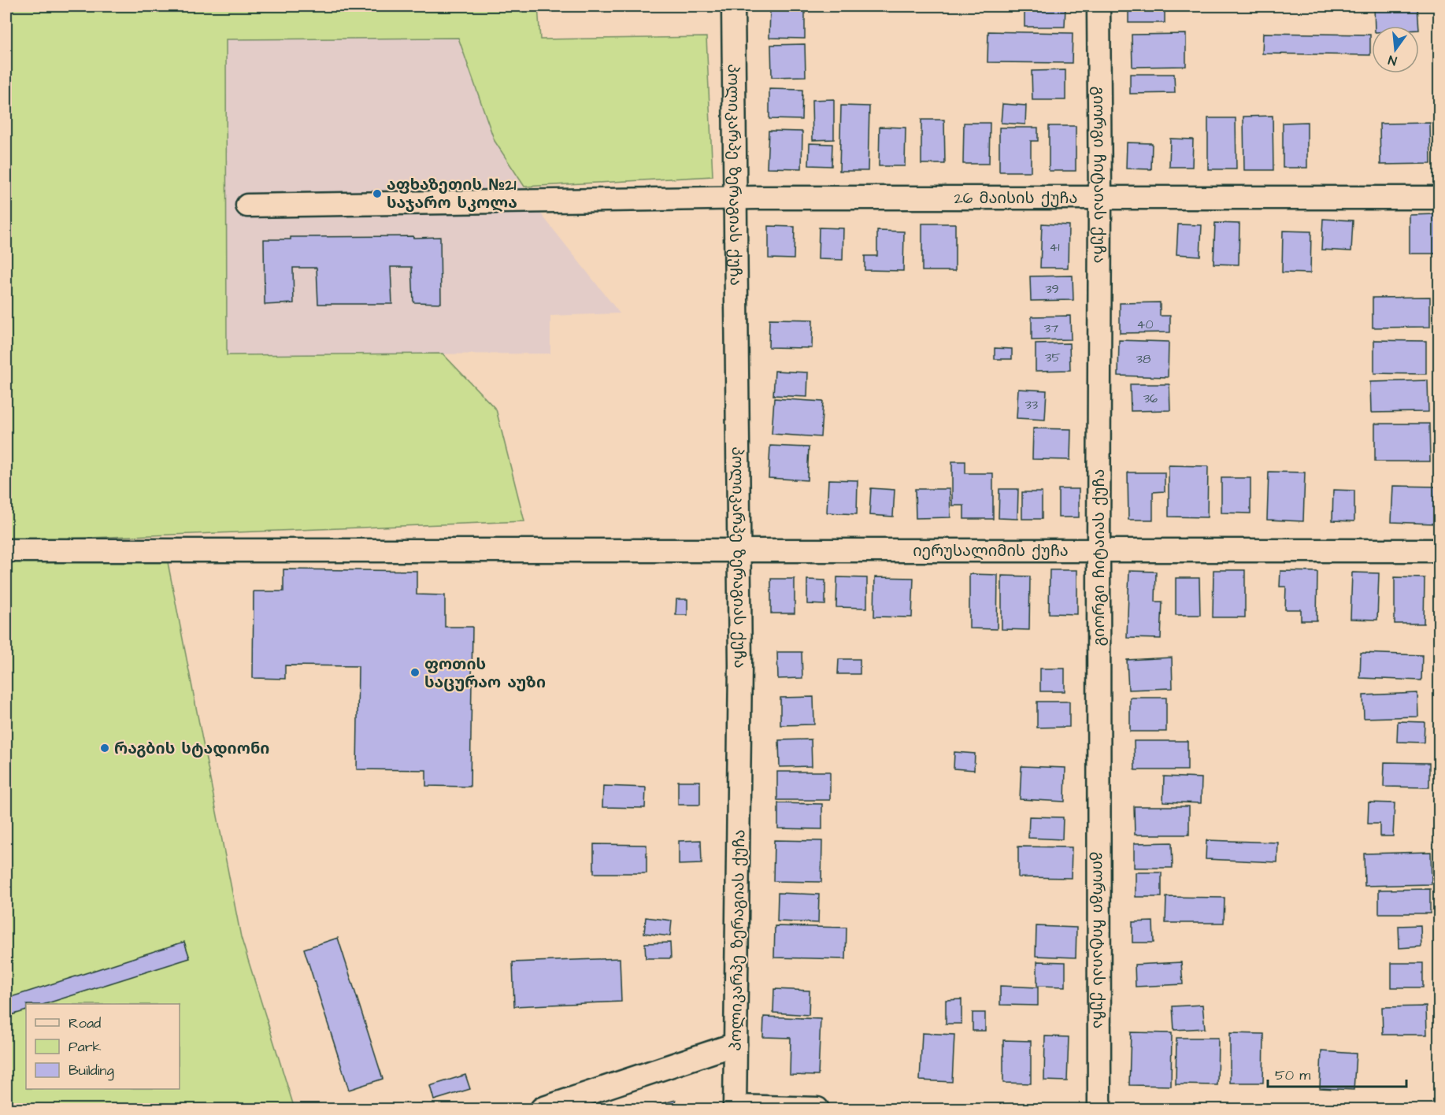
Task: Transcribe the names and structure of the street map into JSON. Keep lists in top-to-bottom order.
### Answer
{
  "streets": {
    "street": [
      "პოლიკარპე ზერაგიას ქუჩა",
      "გიორგი ჩიტაიას ქუჩა",
      "26 მაისის ქუჩა",
      "იერუსალიმის ქუჩა"
    ]
  },
  "crossings": [
    ["პოლიკარპე ზერაგიას ქუჩა", "26 მაისის ქუჩა"],
    ["პოლიკარპე ზერაგიას ქუჩა", "იერუსალიმის ქუჩა"],
    ["გიორგი ჩიტაიას ქუჩა", "26 მაისის ქუჩა"],
    ["გიორგი ჩიტაიას ქუჩა", "იერუსალიმის ქუჩა"]
  ],
  "places": ["აფხაზეთის №21 საჯარო სკოლა", "ფოთის საცურაო აუზი", "რაგბის სტადიონი"],
  "house_numbers": [
    "41",
    "39",
    "40",
    "37",
    "35",
    "38",
    "36",
    "33"
  ],
  "legend": ["Road", "Park", "Building"],
  "scale_bar": "50 m",
  "north": "bottom"
}
